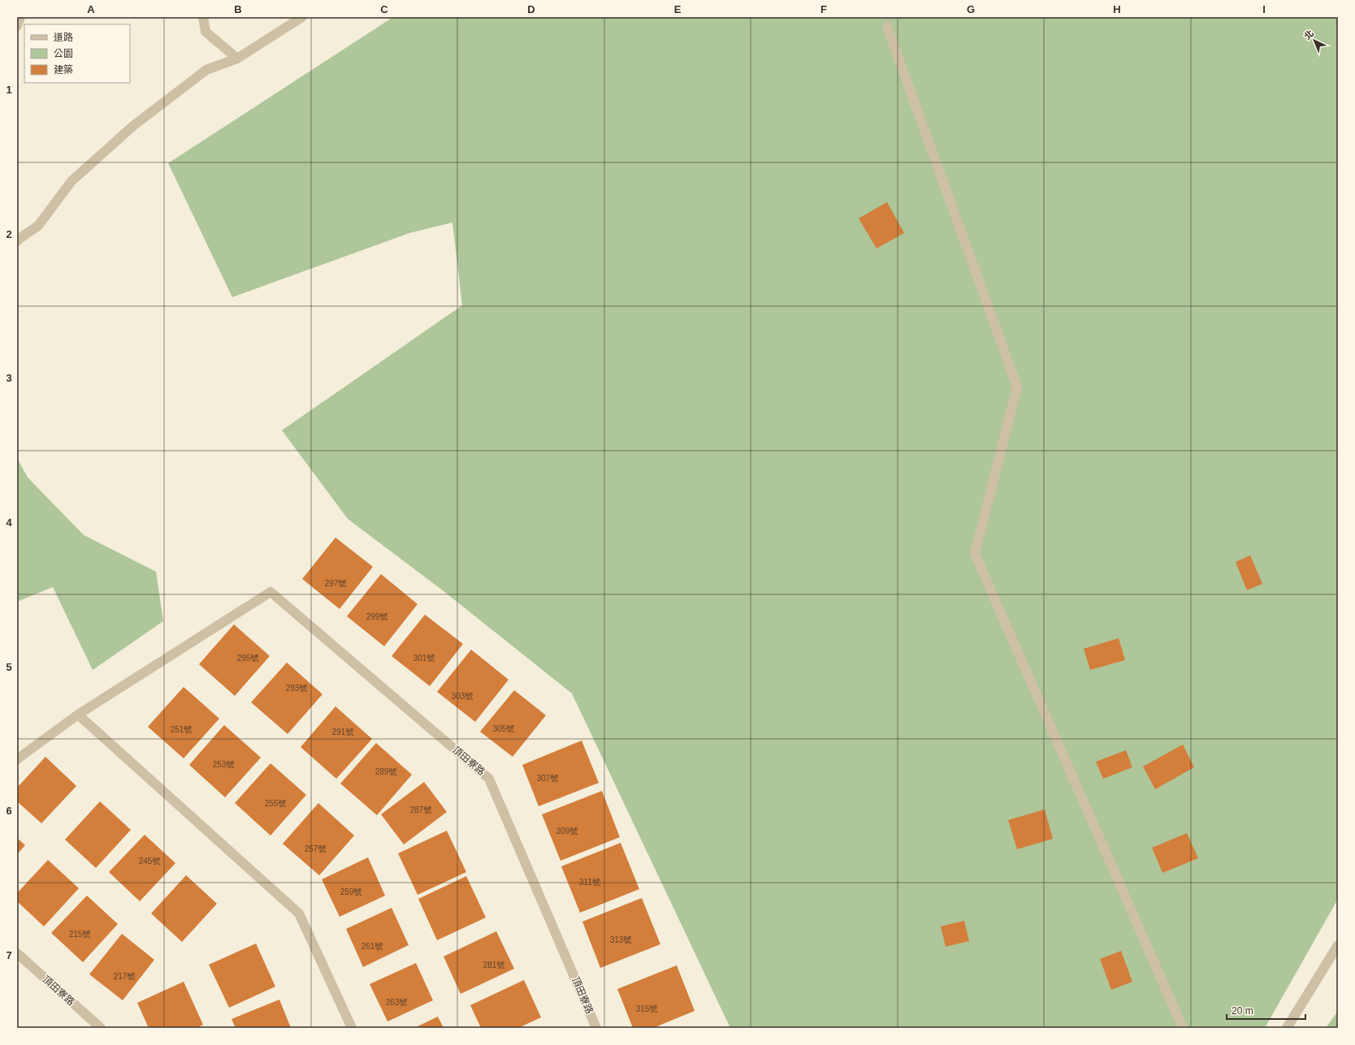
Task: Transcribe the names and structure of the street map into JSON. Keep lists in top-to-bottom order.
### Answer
{
  "streets": {
    "street": ["頂田寮路"]
  },
  "house_numbers": [
    "297號",
    "299號",
    "295號",
    "301號",
    "293號",
    "303號",
    "305號",
    "251號",
    "291號",
    "253號",
    "289號",
    "307號",
    "255號",
    "287號",
    "309號",
    "257號",
    "245號",
    "311號",
    "259號",
    "215號",
    "313號",
    "261號",
    "281號",
    "217號",
    "263號",
    "315號"
  ],
  "legend": ["道路", "公園", "建築"],
  "scale_bar": "20 m",
  "north": "top left",
  "grid": {
    "columns": [
      "A",
      "B",
      "C",
      "D",
      "E",
      "F",
      "G",
      "H",
      "I"
    ],
    "rows": [
      "1",
      "2",
      "3",
      "4",
      "5",
      "6",
      "7"
    ]
  }
}
